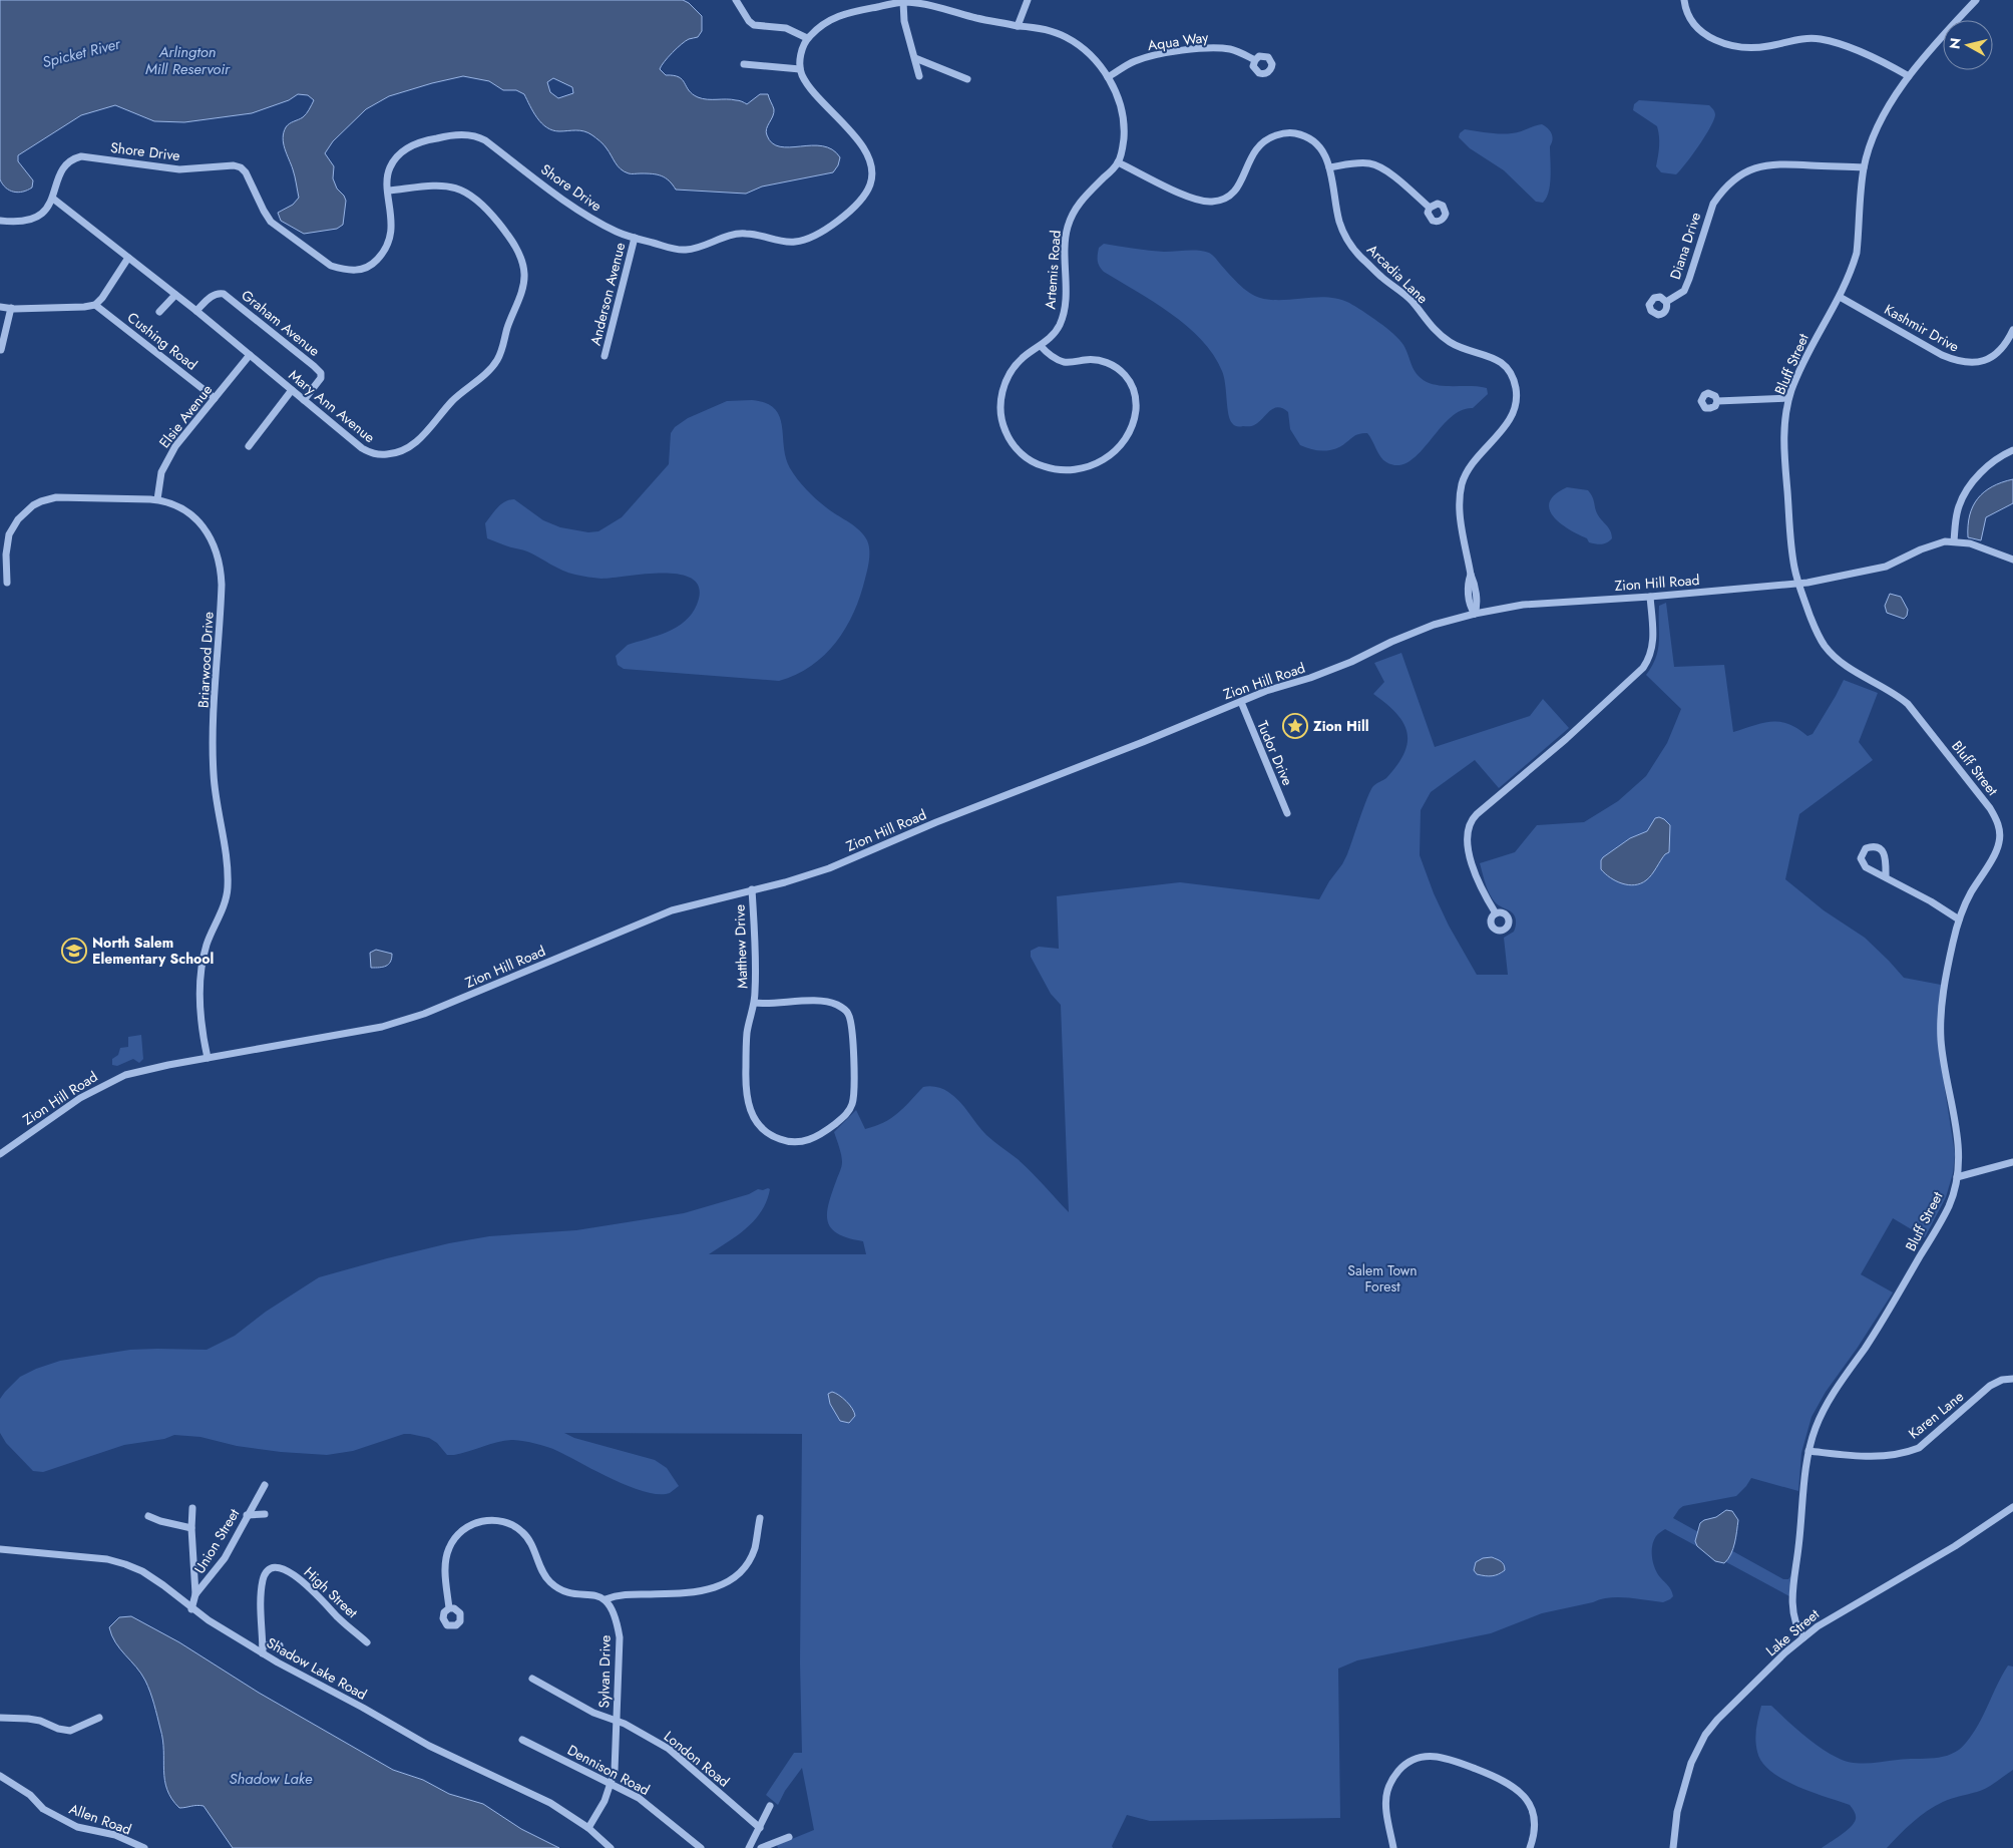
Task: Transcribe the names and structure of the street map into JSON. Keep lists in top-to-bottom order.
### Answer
{
  "streets": {
    "street": [
      "Aqua Way",
      "Shore Drive",
      "Diana Drive",
      "Artemis Road",
      "Arcadia Lane",
      "Anderson Avenue",
      "Graham Avenue",
      "Kashmir Drive",
      "Cushing Road",
      "Bluff Street",
      "Mary Ann Avenue",
      "Elsie Avenue",
      "Zion Hill Road",
      "Briarwood Drive",
      "Tudor Drive",
      "Matthew Drive",
      "Karen Lane",
      "Union Street",
      "High Street",
      "Lake Street",
      "Shadow Lake Road",
      "Sylvan Drive",
      "London Road",
      "Dennison Road",
      "Allen Road"
    ]
  },
  "crossings": [
    ["Shore Drive", "Anderson Avenue"],
    ["Shore Drive", "Mary Ann Avenue"],
    ["Diana Drive", "Bluff Street"],
    ["Artemis Road", "Arcadia Lane"],
    ["Arcadia Lane", "Zion Hill Road"],
    ["Graham Avenue", "Mary Ann Avenue"],
    ["Kashmir Drive", "Bluff Street"],
    ["Cushing Road", "Elsie Avenue"],
    ["Bluff Street", "Zion Hill Road"],
    ["Bluff Street", "Karen Lane"],
    ["Bluff Street", "Lake Street"],
    ["Mary Ann Avenue", "Elsie Avenue"],
    ["Elsie Avenue", "Briarwood Drive"],
    ["Zion Hill Road", "Briarwood Drive"],
    ["Zion Hill Road", "Tudor Drive"],
    ["Zion Hill Road", "Matthew Drive"],
    ["Union Street", "Shadow Lake Road"],
    ["High Street", "Shadow Lake Road"],
    ["Shadow Lake Road", "Sylvan Drive"],
    ["Sylvan Drive", "London Road"],
    ["Sylvan Drive", "Dennison Road"]
  ],
  "water": ["Arlington Mill Reservoir", "Spicket River", "Shadow Lake"],
  "parks": ["Salem Town Forest"],
  "places": {
    "place": ["Zion Hill"],
    "school or university": ["North Salem Elementary School"]
  },
  "north": "left"
}
